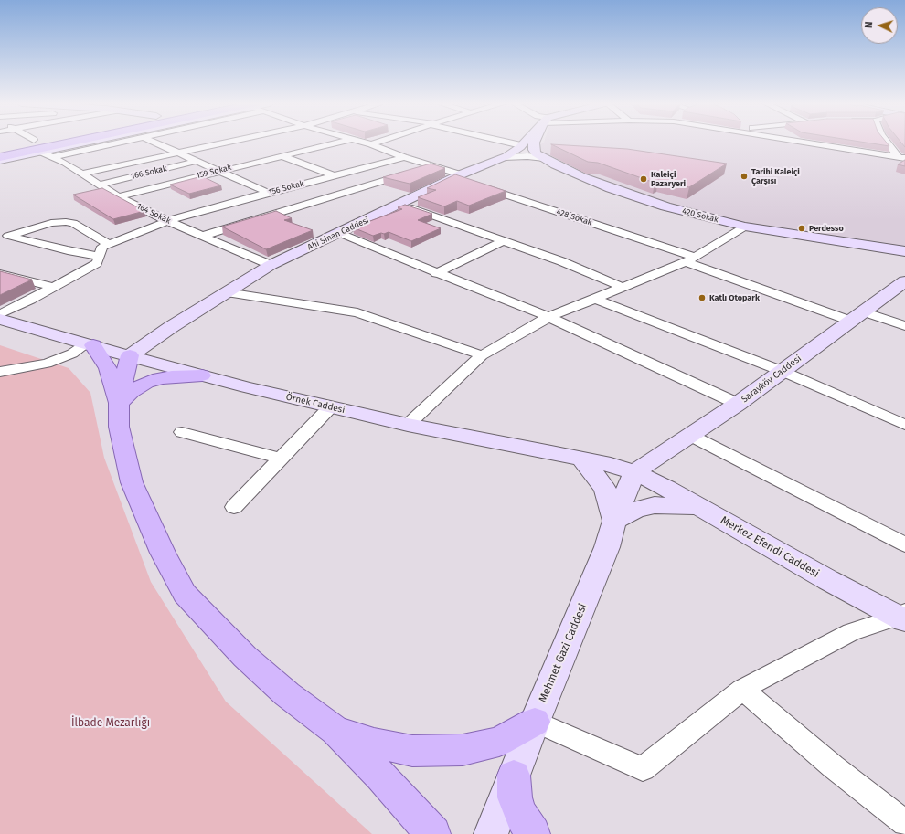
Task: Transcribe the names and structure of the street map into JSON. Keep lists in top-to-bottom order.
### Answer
{
  "streets": {
    "street": [
      "159 Sokak",
      "166 Sokak",
      "156 Sokak",
      "164 Sokak",
      "420 Sokak",
      "428 Sokak",
      "Ahi Sinan Caddesi",
      "Sarayköy Caddesi",
      "Örnek Caddesi",
      "Merkez Efendi Caddesi",
      "Mehmet Gazi Caddesi"
    ]
  },
  "crossings": [
    ["159 Sokak", "164 Sokak"],
    ["166 Sokak", "164 Sokak"],
    ["156 Sokak", "164 Sokak"],
    ["156 Sokak", "428 Sokak"],
    ["164 Sokak", "Ahi Sinan Caddesi"],
    ["428 Sokak", "Ahi Sinan Caddesi"],
    ["428 Sokak", "Sarayköy Caddesi"],
    ["Ahi Sinan Caddesi", "Örnek Caddesi"],
    ["Sarayköy Caddesi", "Örnek Caddesi"],
    ["Sarayköy Caddesi", "Merkez Efendi Caddesi"],
    ["Sarayköy Caddesi", "Mehmet Gazi Caddesi"],
    ["Örnek Caddesi", "Merkez Efendi Caddesi"],
    ["Örnek Caddesi", "Mehmet Gazi Caddesi"],
    ["Merkez Efendi Caddesi", "Mehmet Gazi Caddesi"]
  ],
  "parks": ["İlbade Mezarlığı"],
  "places": [
    "Tarihi Kaleiçi Çarşısı",
    "Kaleiçi Pazaryeri",
    "Perdesso",
    "Katlı Otopark"
  ],
  "north": "left"
}
